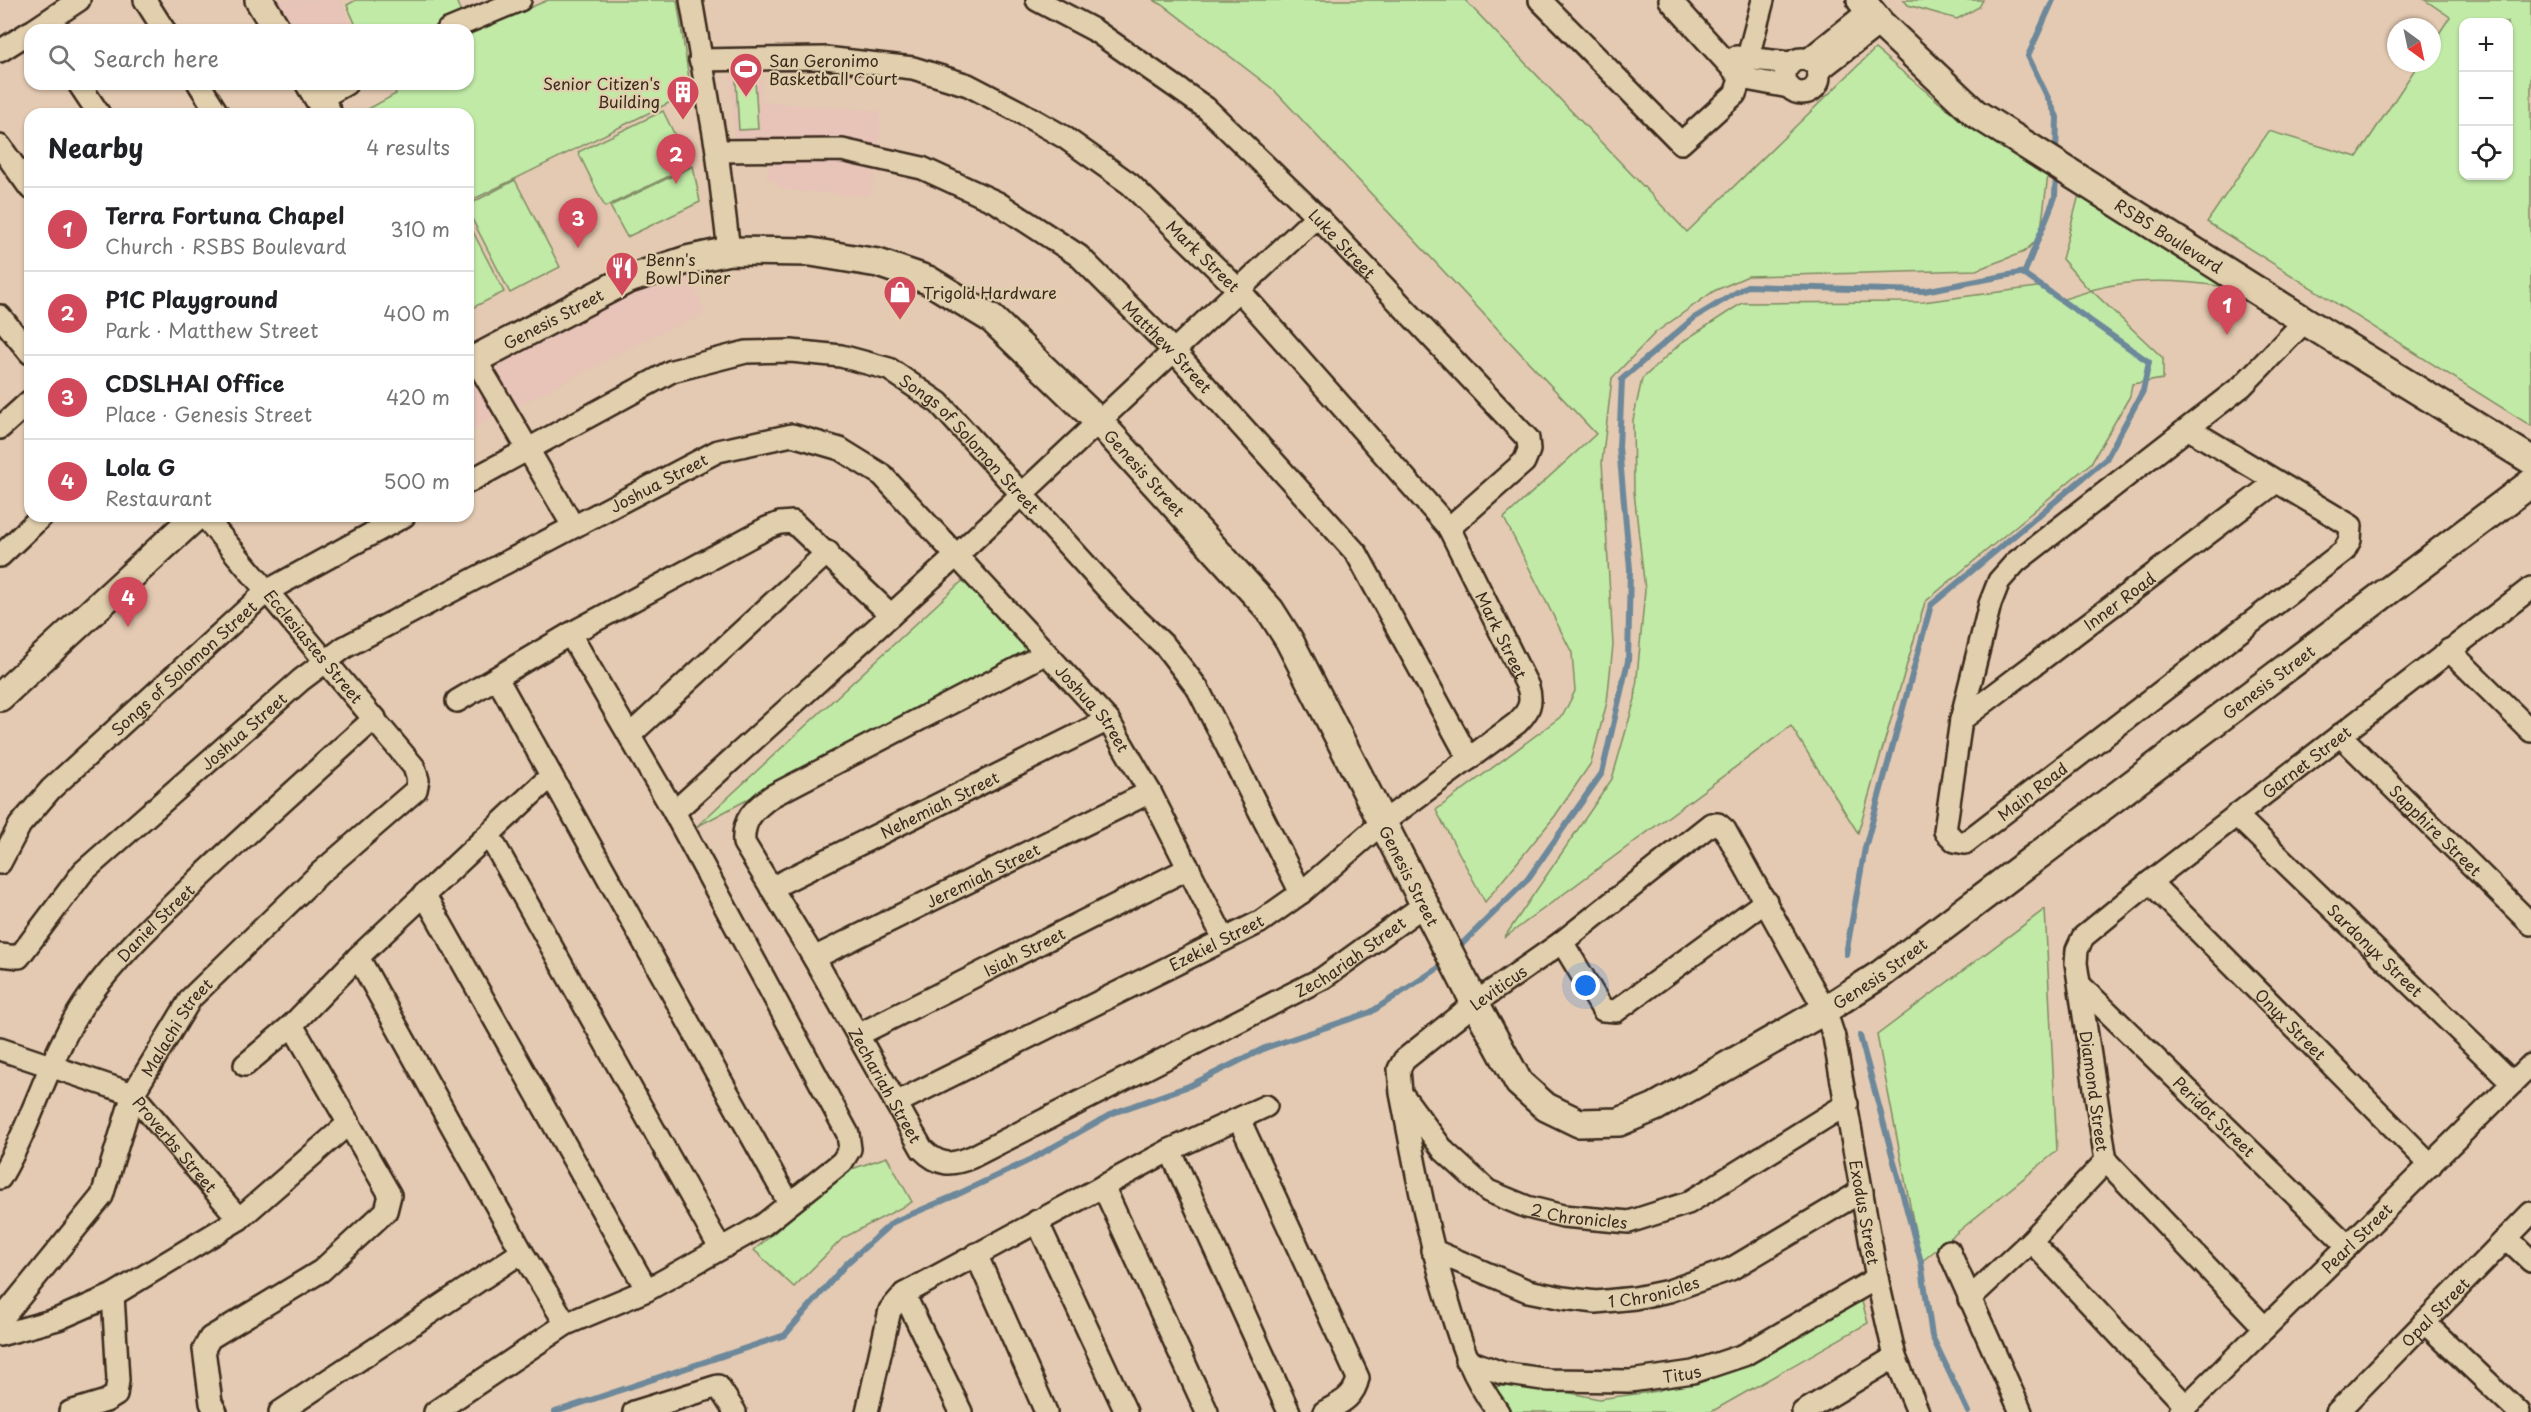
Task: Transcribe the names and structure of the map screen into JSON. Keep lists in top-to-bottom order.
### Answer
{
  "streets": {
    "street": [
      "RSBS Boulevard",
      "Luke Street",
      "Mark Street",
      "Genesis Street",
      "Matthew Street",
      "Songs of Solomon Street",
      "Joshua Street",
      "Inner Road",
      "Ecclesiastes Street",
      "Garnet Street",
      "Main Road",
      "Nehemiah Street",
      "Sapphire Street",
      "Jeremiah Street",
      "Daniel Street",
      "Ezekiel Street",
      "Sardonyx Street",
      "Isiah Street",
      "Zechariah Street",
      "Leviticus",
      "Onyx Street",
      "Malachi Street",
      "Diamond Street",
      "Peridot Street",
      "Proverbs Street",
      "2 Chronicles",
      "Exodus Street",
      "Pearl Street",
      "1 Chronicles",
      "Opal Street",
      "Titus"
    ]
  },
  "crossings": [
    ["RSBS Boulevard", "Main Road"],
    ["Luke Street", "Mark Street"],
    ["Mark Street", "Ezekiel Street"],
    ["Genesis Street", "Ezekiel Street"],
    ["Genesis Street", "Zechariah Street"],
    ["Genesis Street", "Leviticus"],
    ["Genesis Street", "Exodus Street"],
    ["Matthew Street", "Ezekiel Street"],
    ["Songs of Solomon Street", "Ecclesiastes Street"],
    ["Songs of Solomon Street", "Ezekiel Street"],
    ["Joshua Street", "Ecclesiastes Street"],
    ["Joshua Street", "Nehemiah Street"],
    ["Joshua Street", "Jeremiah Street"],
    ["Joshua Street", "Ezekiel Street"],
    ["Joshua Street", "Isiah Street"],
    ["Joshua Street", "Zechariah Street"],
    ["Inner Road", "Main Road"],
    ["Ecclesiastes Street", "Daniel Street"],
    ["Ecclesiastes Street", "Malachi Street"],
    ["Garnet Street", "Sapphire Street"],
    ["Garnet Street", "Sardonyx Street"],
    ["Garnet Street", "Onyx Street"],
    ["Garnet Street", "Diamond Street"],
    ["Nehemiah Street", "Zechariah Street"],
    ["Jeremiah Street", "Zechariah Street"],
    ["Daniel Street", "Proverbs Street"],
    ["Ezekiel Street", "Zechariah Street"],
    ["Sardonyx Street", "Pearl Street"],
    ["Isiah Street", "Zechariah Street"],
    ["Leviticus", "2 Chronicles"],
    ["Leviticus", "Exodus Street"],
    ["Leviticus", "1 Chronicles"],
    ["Leviticus", "Titus"],
    ["Onyx Street", "Pearl Street"],
    ["Malachi Street", "Proverbs Street"],
    ["Diamond Street", "Peridot Street"],
    ["Peridot Street", "Pearl Street"],
    ["2 Chronicles", "Exodus Street"],
    ["Exodus Street", "1 Chronicles"],
    ["Exodus Street", "Titus"]
  ],
  "places": {
    "sports": ["San Geronimo Basketball Court"],
    "building": ["Senior Citizen's Building"],
    "restaurant": ["Benn's Bowl Diner"],
    "shop": ["Trigold Hardware"]
  },
  "north": "bottom right",
  "page": {
    "map_buttons": ["+", "−"],
    "search": "Search here",
    "heading": ["Nearby", "4 results"],
    "pins": [
      "2",
      "3",
      "1",
      "4"
    ],
    "list": [
      {
        "mark": "1",
        "name": "Terra Fortuna Chapel",
        "note": "Church · RSBS Boulevard",
        "value": "310 m"
      },
      {
        "mark": "2",
        "name": "P1C Playground",
        "note": "Park · Matthew Street",
        "value": "400 m"
      },
      {
        "mark": "3",
        "name": "CDSLHAI Office",
        "note": "Place · Genesis Street",
        "value": "420 m"
      },
      {
        "mark": "4",
        "name": "Lola G",
        "note": "Restaurant",
        "value": "500 m"
      }
    ]
  }
}
